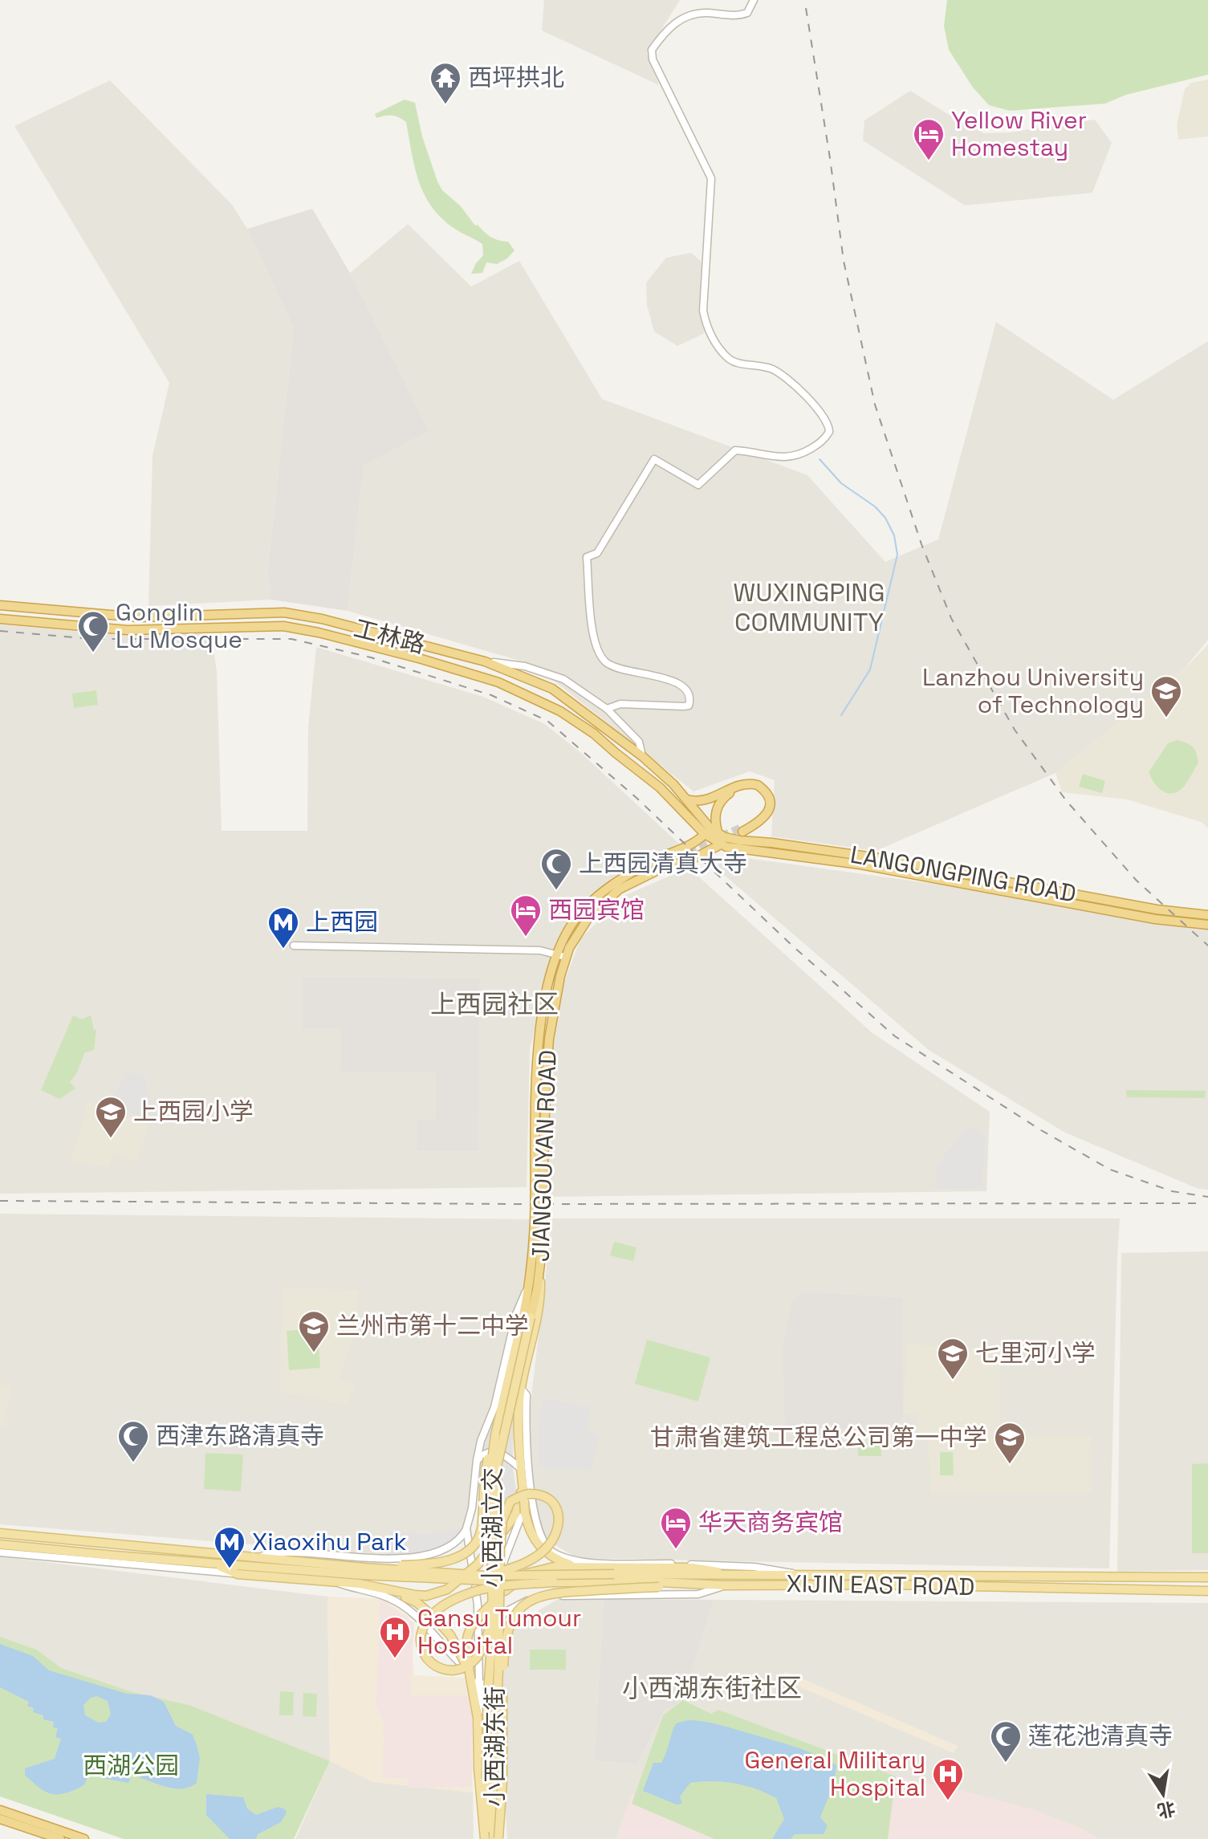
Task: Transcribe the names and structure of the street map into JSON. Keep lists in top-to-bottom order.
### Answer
{
  "streets": {
    "highway": ["工林路", "LANGONGPING ROAD", "JIANGOUYAN ROAD"],
    "main road": ["小西湖立交", "XIJIN EAST ROAD"],
    "street": ["小西湖东街"]
  },
  "crossings": [
    ["工林路", "LANGONGPING ROAD"],
    ["小西湖立交", "小西湖东街"]
  ],
  "districts": ["WUXINGPING COMMUNITY", "上西园社区", "小西湖东街社区"],
  "parks": ["西湖公园"],
  "places": {
    "temple": ["西坪拱北"],
    "hotel": ["Yellow River Homestay", "西园宾馆", "华天商务宾馆"],
    "mosque": [
      "Gonglin Lu Mosque",
      "上西园清真大寺",
      "西津东路清真寺",
      "莲花池清真寺"
    ],
    "school or university": [
      "Lanzhou University of Technology",
      "上西园小学",
      "兰州市第十二中学",
      "七里河小学",
      "甘肃省建筑工程总公司第一中学"
    ],
    "metro station": ["上西园", "Xiaoxihu Park"],
    "hospital": ["Gansu Tumour Hospital", "General Military Hospital"]
  },
  "north": "bottom"
}
